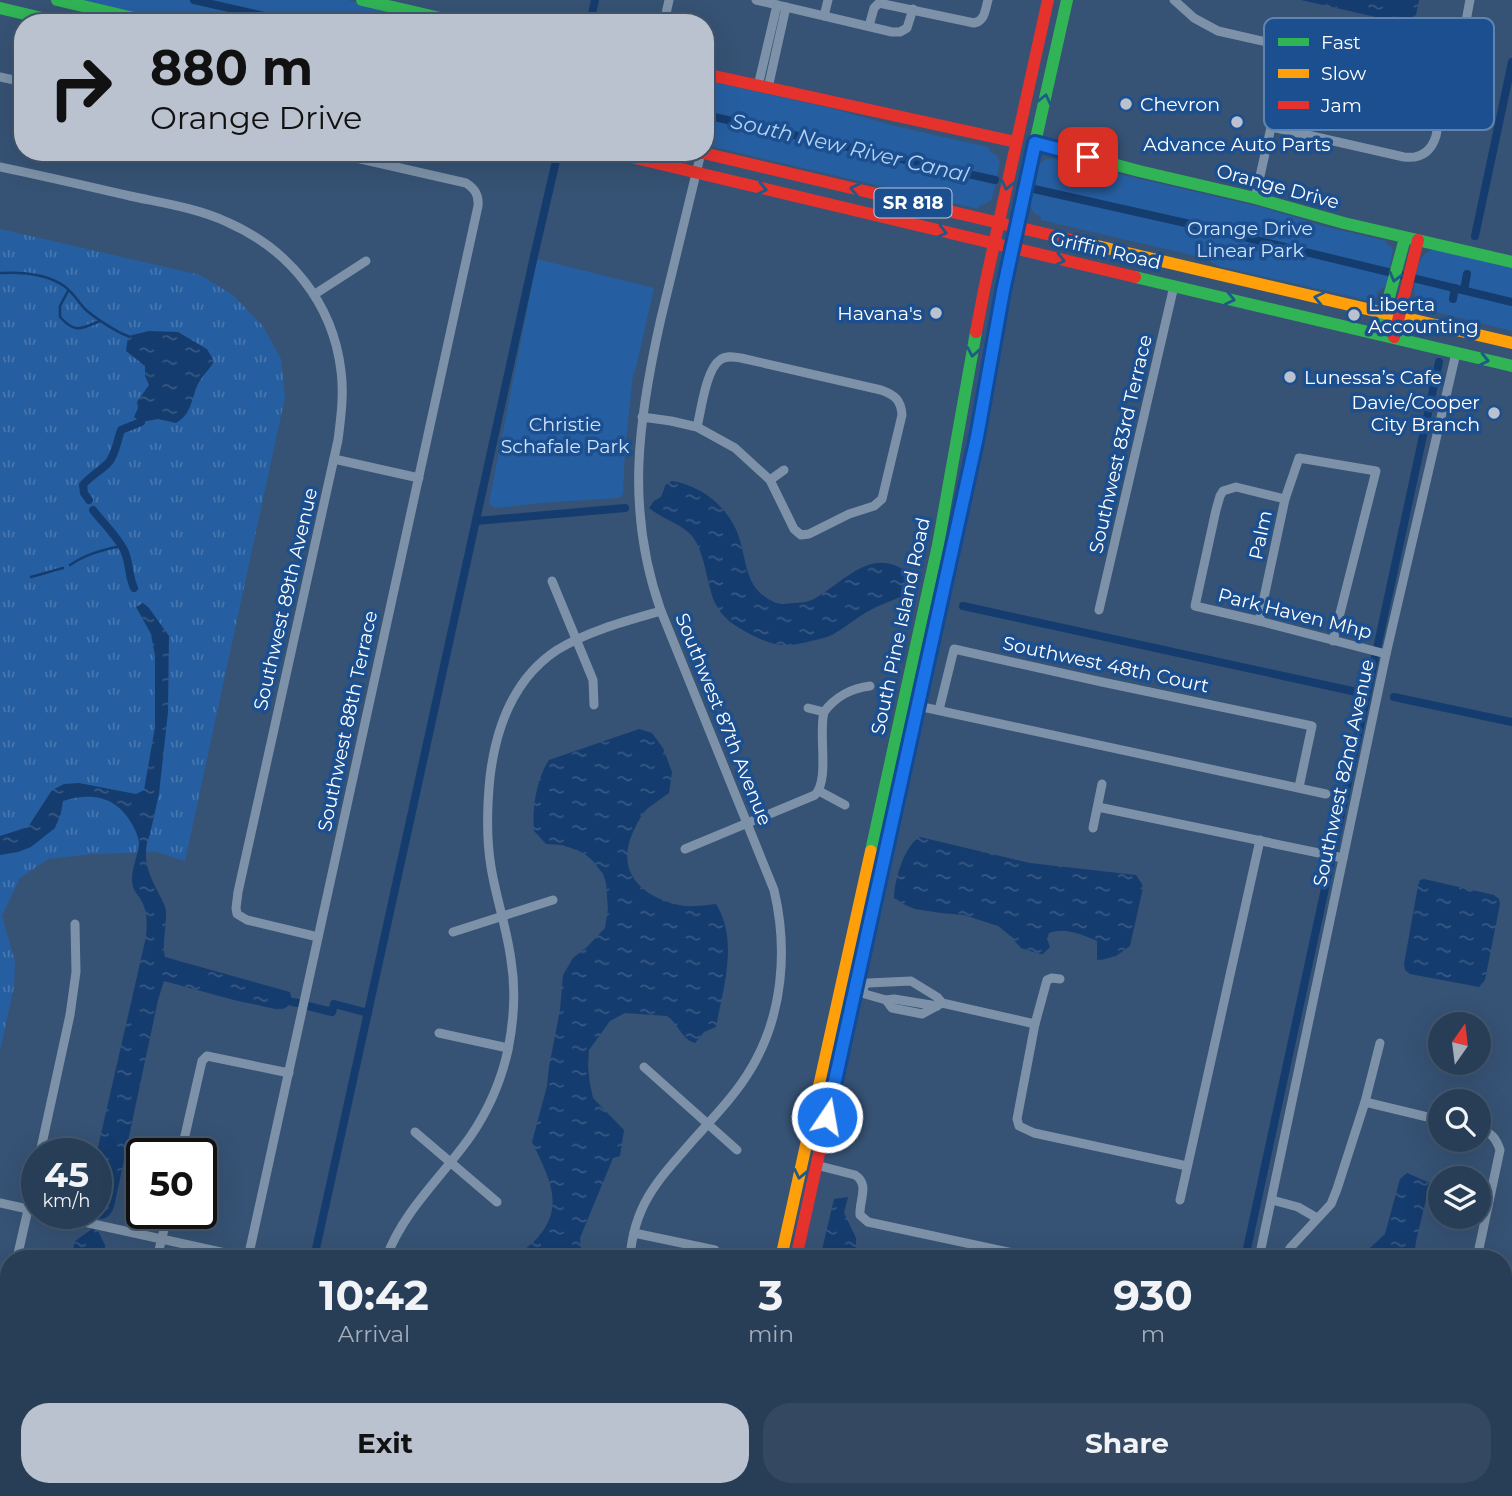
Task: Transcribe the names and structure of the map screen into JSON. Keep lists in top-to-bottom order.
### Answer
{
  "streets": {
    "main road": [
      "Orange Drive",
      "SR 818",
      "Griffin Road",
      "South Pine Island Road"
    ],
    "street": [
      "Southwest 83rd Terrace",
      "Palm",
      "Southwest 89th Avenue",
      "Park Haven Mhp",
      "Southwest 48th Court",
      "Southwest 87th Avenue",
      "Southwest 88th Terrace",
      "Southwest 82nd Avenue"
    ]
  },
  "crossings": [
    ["Orange Drive", "South Pine Island Road"],
    ["Griffin Road", "Southwest 83rd Terrace"],
    ["Griffin Road", "South Pine Island Road"],
    ["Griffin Road", "Southwest 87th Avenue"],
    ["Griffin Road", "Southwest 82nd Avenue"],
    ["Palm", "Park Haven Mhp"],
    ["Southwest 89th Avenue", "Southwest 88th Terrace"],
    ["Park Haven Mhp", "Southwest 82nd Avenue"]
  ],
  "water": ["South New River Canal"],
  "parks": ["Orange Drive Linear Park", "Christie Schafale Park"],
  "places": [
    "Chevron",
    "Advance Auto Parts",
    "Havana's",
    "Liberta Accounting",
    "Lunessa’s Cafe",
    "Davie/Cooper City Branch"
  ],
  "legend": ["Fast", "Slow", "Jam"],
  "north": "top",
  "page": {
    "turn": ["880 m", "Orange Drive"],
    "speed": "45 km/h",
    "limit": "50",
    "eta": [
      "10:42",
      "Arrival",
      "3",
      "min",
      "930",
      "m"
    ],
    "buttons": ["Exit", "Share"]
  }
}
